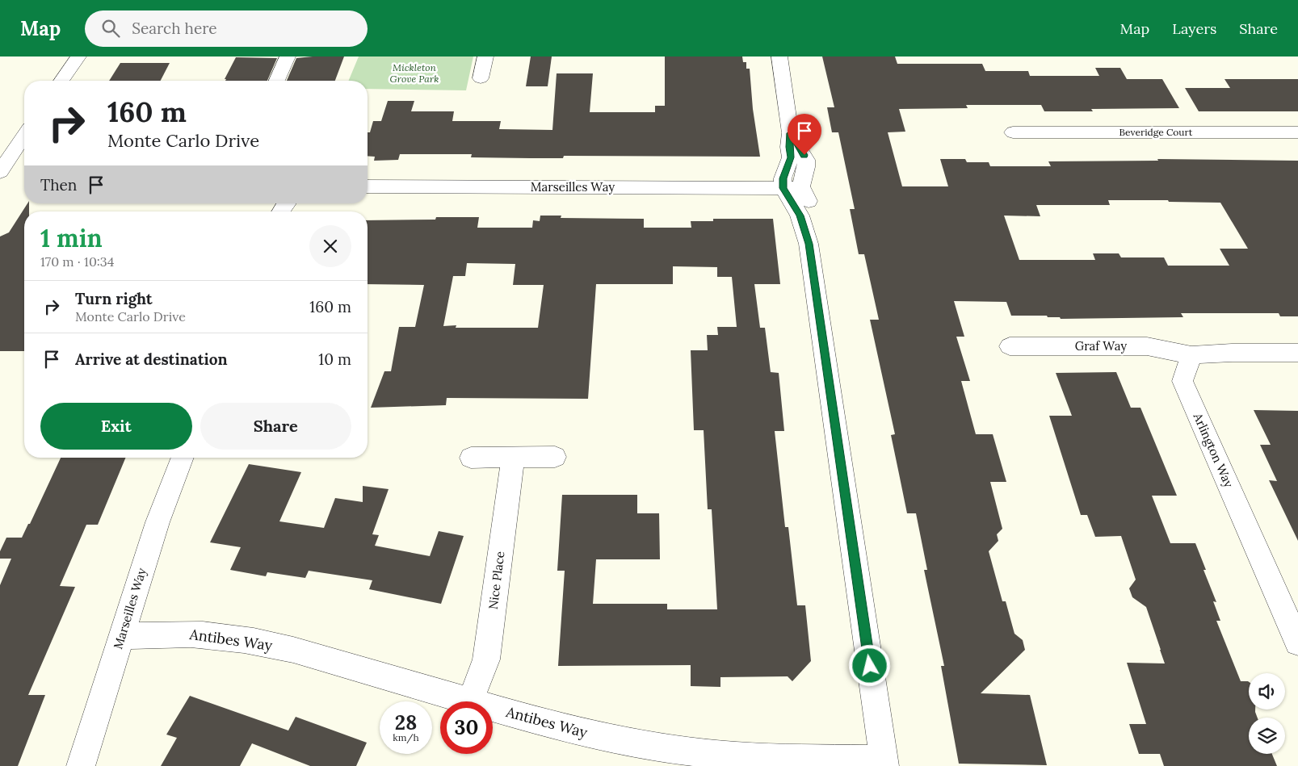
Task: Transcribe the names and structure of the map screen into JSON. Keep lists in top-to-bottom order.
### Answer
{
  "streets": {
    "street": [
      "Beveridge Court",
      "Marseilles Way",
      "Graf Way",
      "Arlington Way",
      "Nice Place",
      "Antibes Way"
    ]
  },
  "crossings": [
    ["Marseilles Way", "Antibes Way"],
    ["Graf Way", "Arlington Way"],
    ["Nice Place", "Antibes Way"]
  ],
  "parks": ["Mickleton Grove Park"],
  "page": {
    "header": "Map",
    "search": "Search here",
    "nav": ["Map", "Layers", "Share"],
    "turn": ["160 m", "Monte Carlo Drive"],
    "then": "Then",
    "heading": ["1 min", "170 m · 10:34"],
    "list": [
      {
        "name": "Turn right",
        "note": "Monte Carlo Drive",
        "value": "160 m"
      },
      {
        "name": "Arrive at destination",
        "value": "10 m"
      }
    ],
    "buttons": ["Exit", "Share"],
    "speed": "28 km/h",
    "limit": "30"
  }
}
